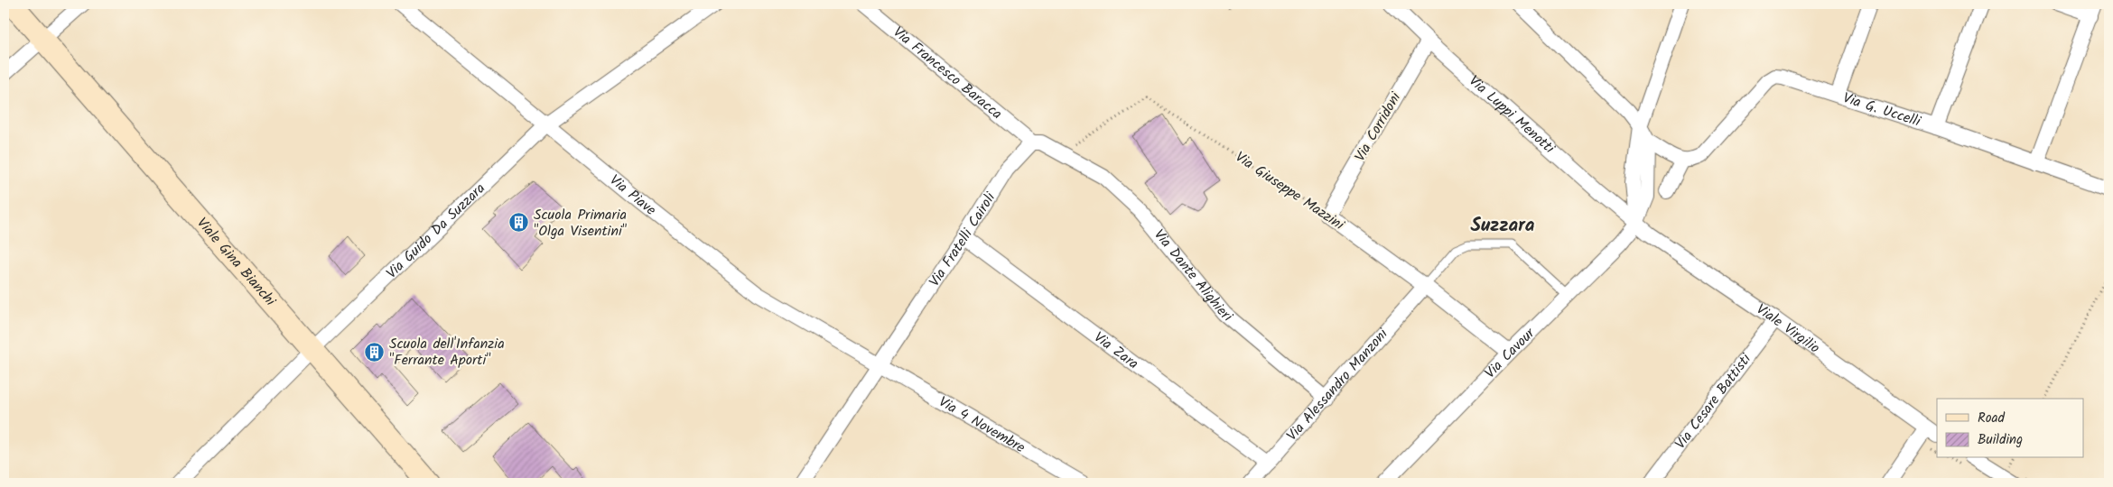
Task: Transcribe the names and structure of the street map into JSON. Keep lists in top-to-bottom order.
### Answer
{
  "streets": {
    "street": [
      "Via Francesco Baracca",
      "Via G. Uccelli",
      "Via Luppi Menotti",
      "Via Corridoni",
      "Via Giuseppe Mazzini",
      "Via Piave",
      "Via Guido Da Suzzara",
      "Via Fratelli Cairoli",
      "Viale Gina Bianchi",
      "Via Dante Alighieri",
      "Viale Virgilio",
      "Via Zara",
      "Via Cavour",
      "Via Alessandro Manzoni",
      "Via Cesare Battisti",
      "Via 4 Novembre"
    ]
  },
  "crossings": [
    ["Via Francesco Baracca", "Via Fratelli Cairoli"],
    ["Via Luppi Menotti", "Via Corridoni"],
    ["Via Luppi Menotti", "Viale Virgilio"],
    ["Via Luppi Menotti", "Via Cavour"],
    ["Via Corridoni", "Via Giuseppe Mazzini"],
    ["Via Giuseppe Mazzini", "Via Dante Alighieri"],
    ["Via Giuseppe Mazzini", "Via Cavour"],
    ["Via Giuseppe Mazzini", "Via Alessandro Manzoni"],
    ["Via Piave", "Via Guido Da Suzzara"],
    ["Via Piave", "Via Fratelli Cairoli"],
    ["Via Piave", "Via 4 Novembre"],
    ["Via Guido Da Suzzara", "Viale Gina Bianchi"],
    ["Via Fratelli Cairoli", "Via Zara"],
    ["Via Fratelli Cairoli", "Via 4 Novembre"],
    ["Via Dante Alighieri", "Via Alessandro Manzoni"],
    ["Viale Virgilio", "Via Cavour"],
    ["Viale Virgilio", "Via Cesare Battisti"],
    ["Via Zara", "Via Alessandro Manzoni"]
  ],
  "districts": ["Suzzara"],
  "places": {
    "building": ["Scuola Primaria \"Olga Visentini\"", "Scuola dell'Infanzia \"Ferrante Aporti\""]
  },
  "legend": ["Road", "Building"]
}
